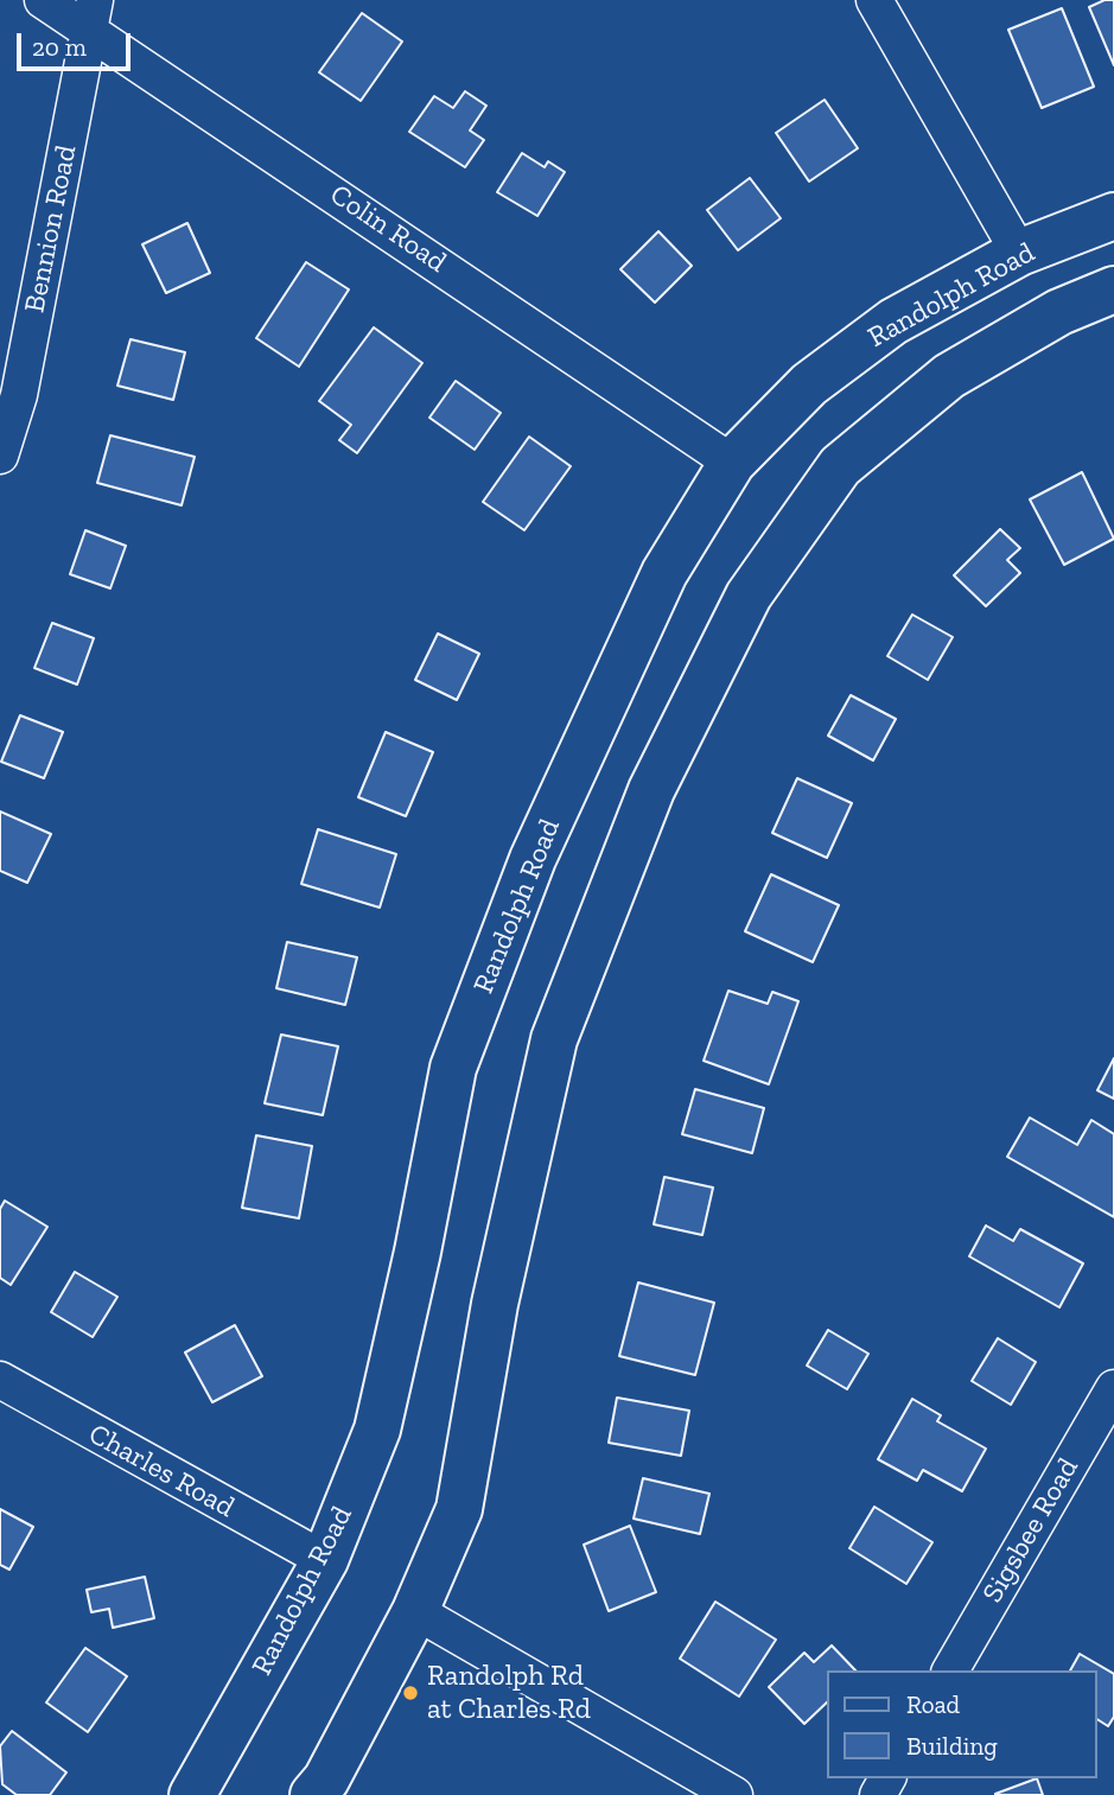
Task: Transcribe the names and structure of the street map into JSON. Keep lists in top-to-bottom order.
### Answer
{
  "streets": {
    "main road": ["Randolph Road"],
    "street": [
      "Bennion Road",
      "Colin Road",
      "Charles Road",
      "Sigsbee Road"
    ]
  },
  "crossings": [
    ["Bennion Road", "Colin Road"],
    ["Colin Road", "Randolph Road"],
    ["Randolph Road", "Charles Road"]
  ],
  "places": ["Randolph Rd at Charles Rd"],
  "legend": ["Road", "Building"],
  "scale_bar": "20 m"
}
